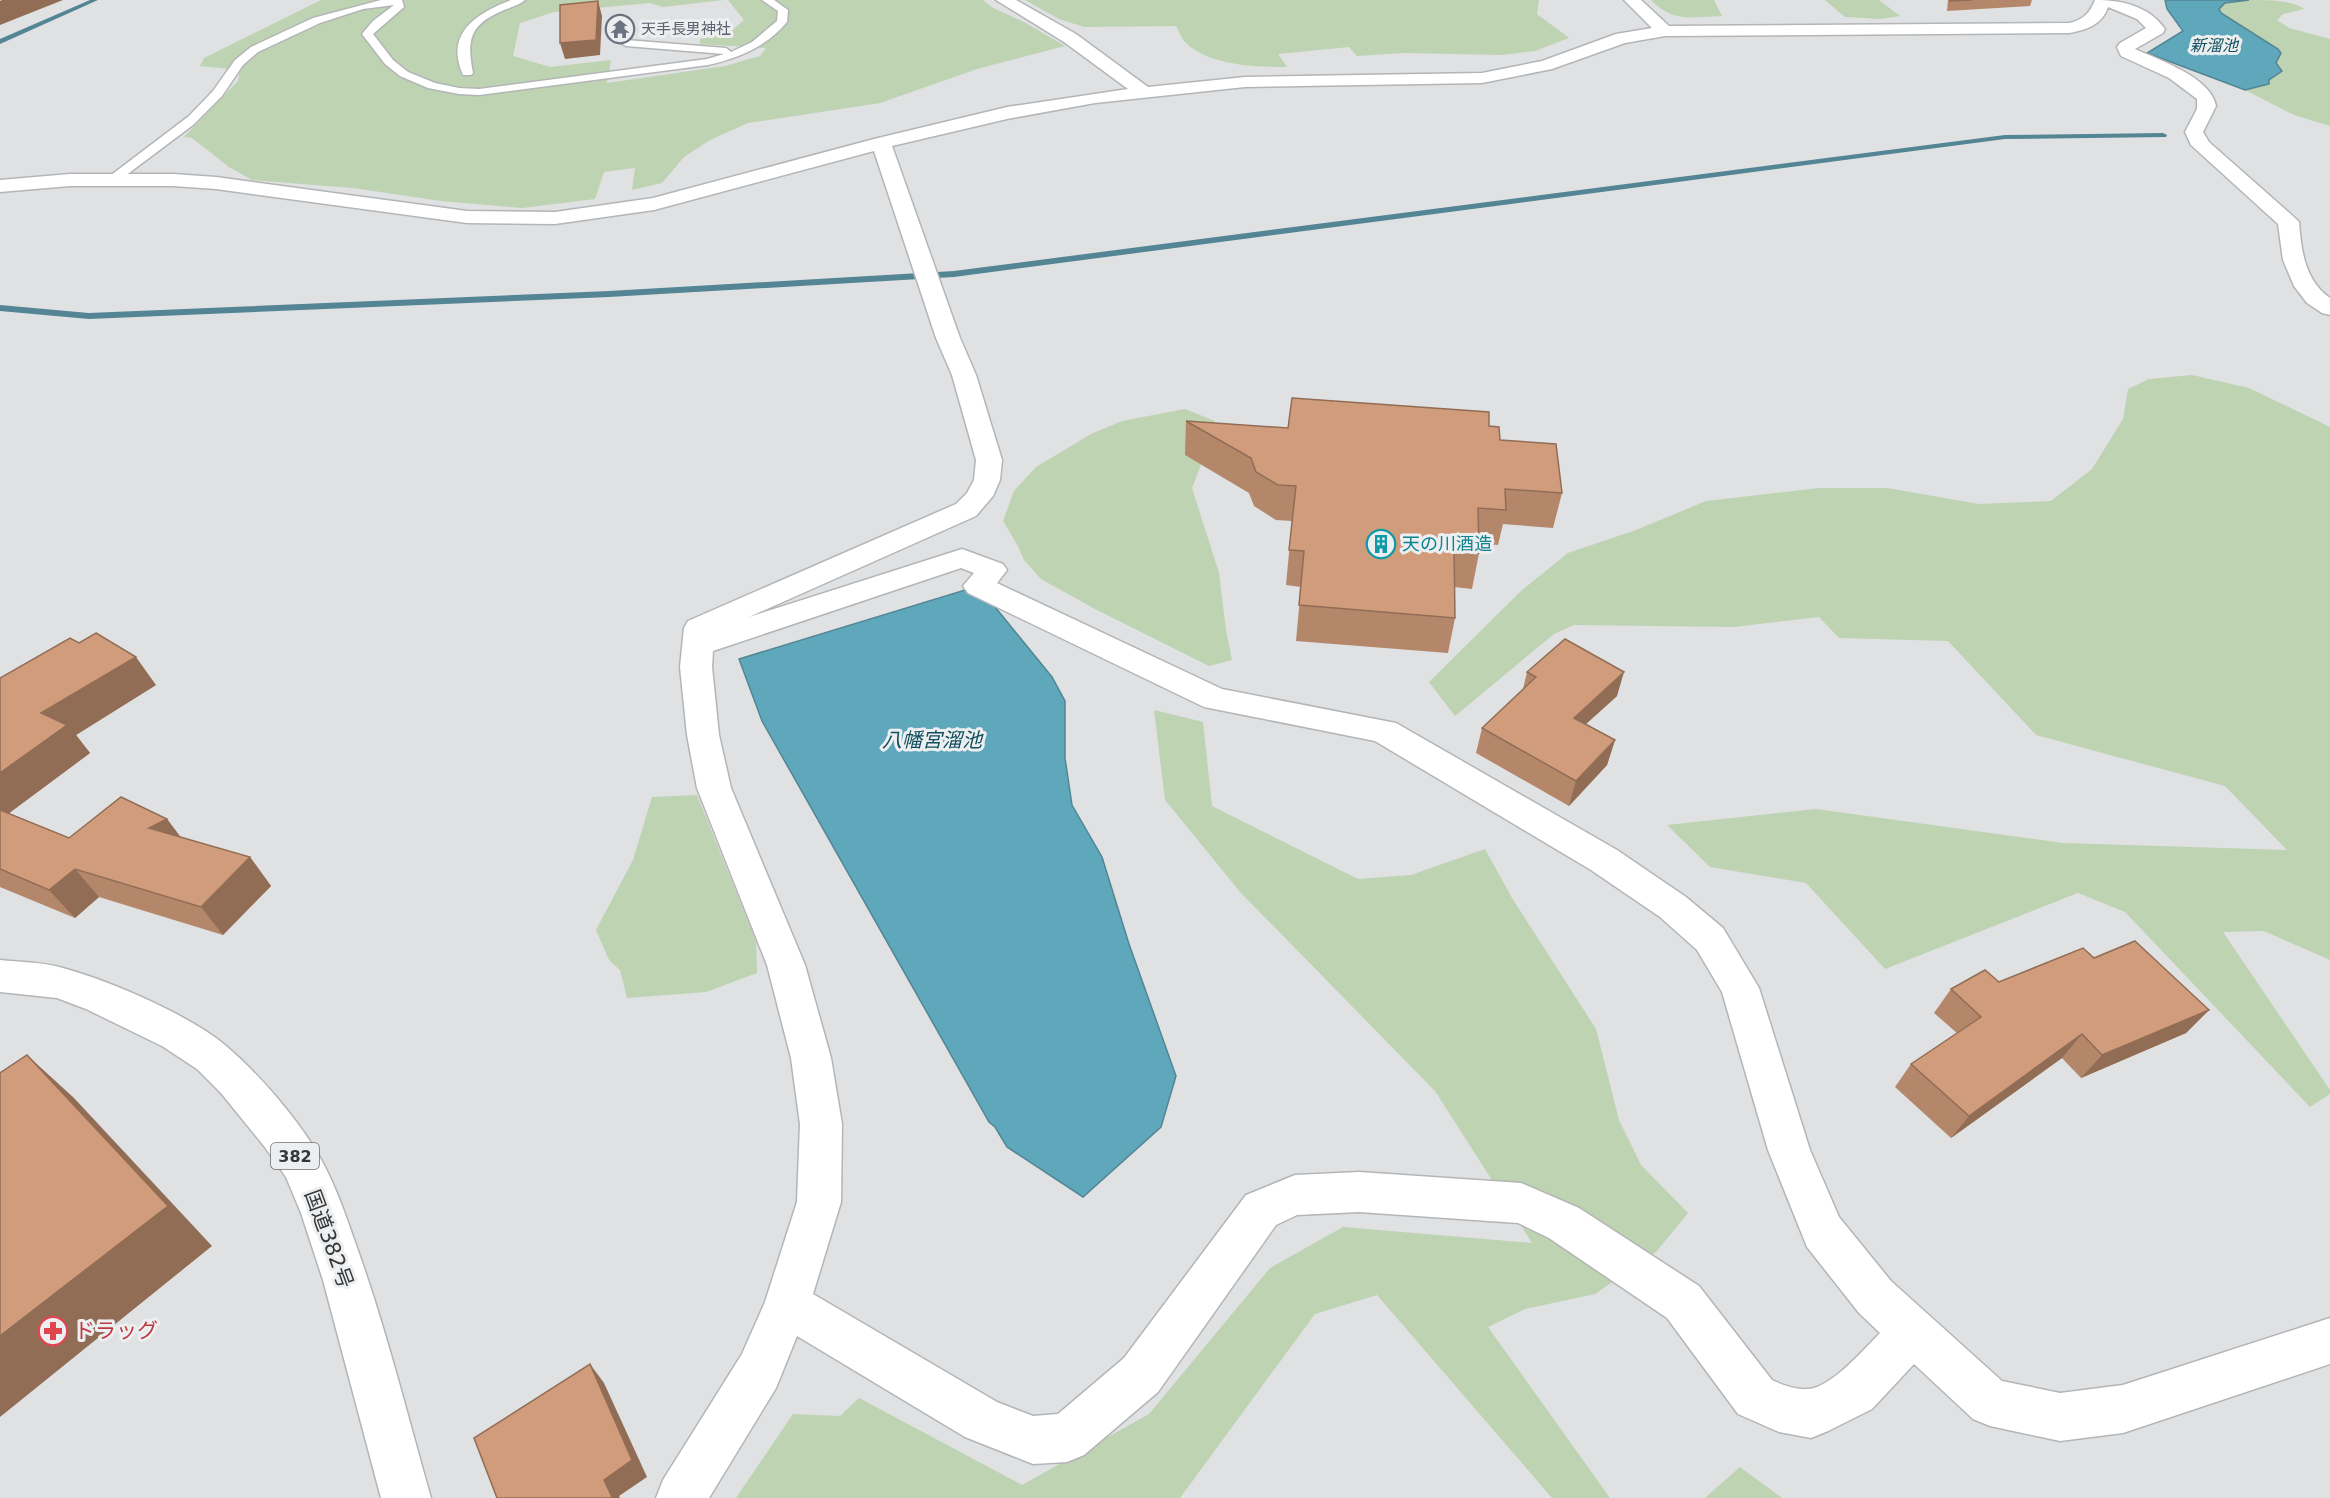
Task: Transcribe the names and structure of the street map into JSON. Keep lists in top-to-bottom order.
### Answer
{
  "streets": {
    "main road": ["382", "国道382号"]
  },
  "water": ["新溜池", "八幡宮溜池"],
  "places": {
    "temple": ["天手長男神社"],
    "building": ["天の川酒造"],
    "pharmacy": ["ドラッグ"]
  }
}
